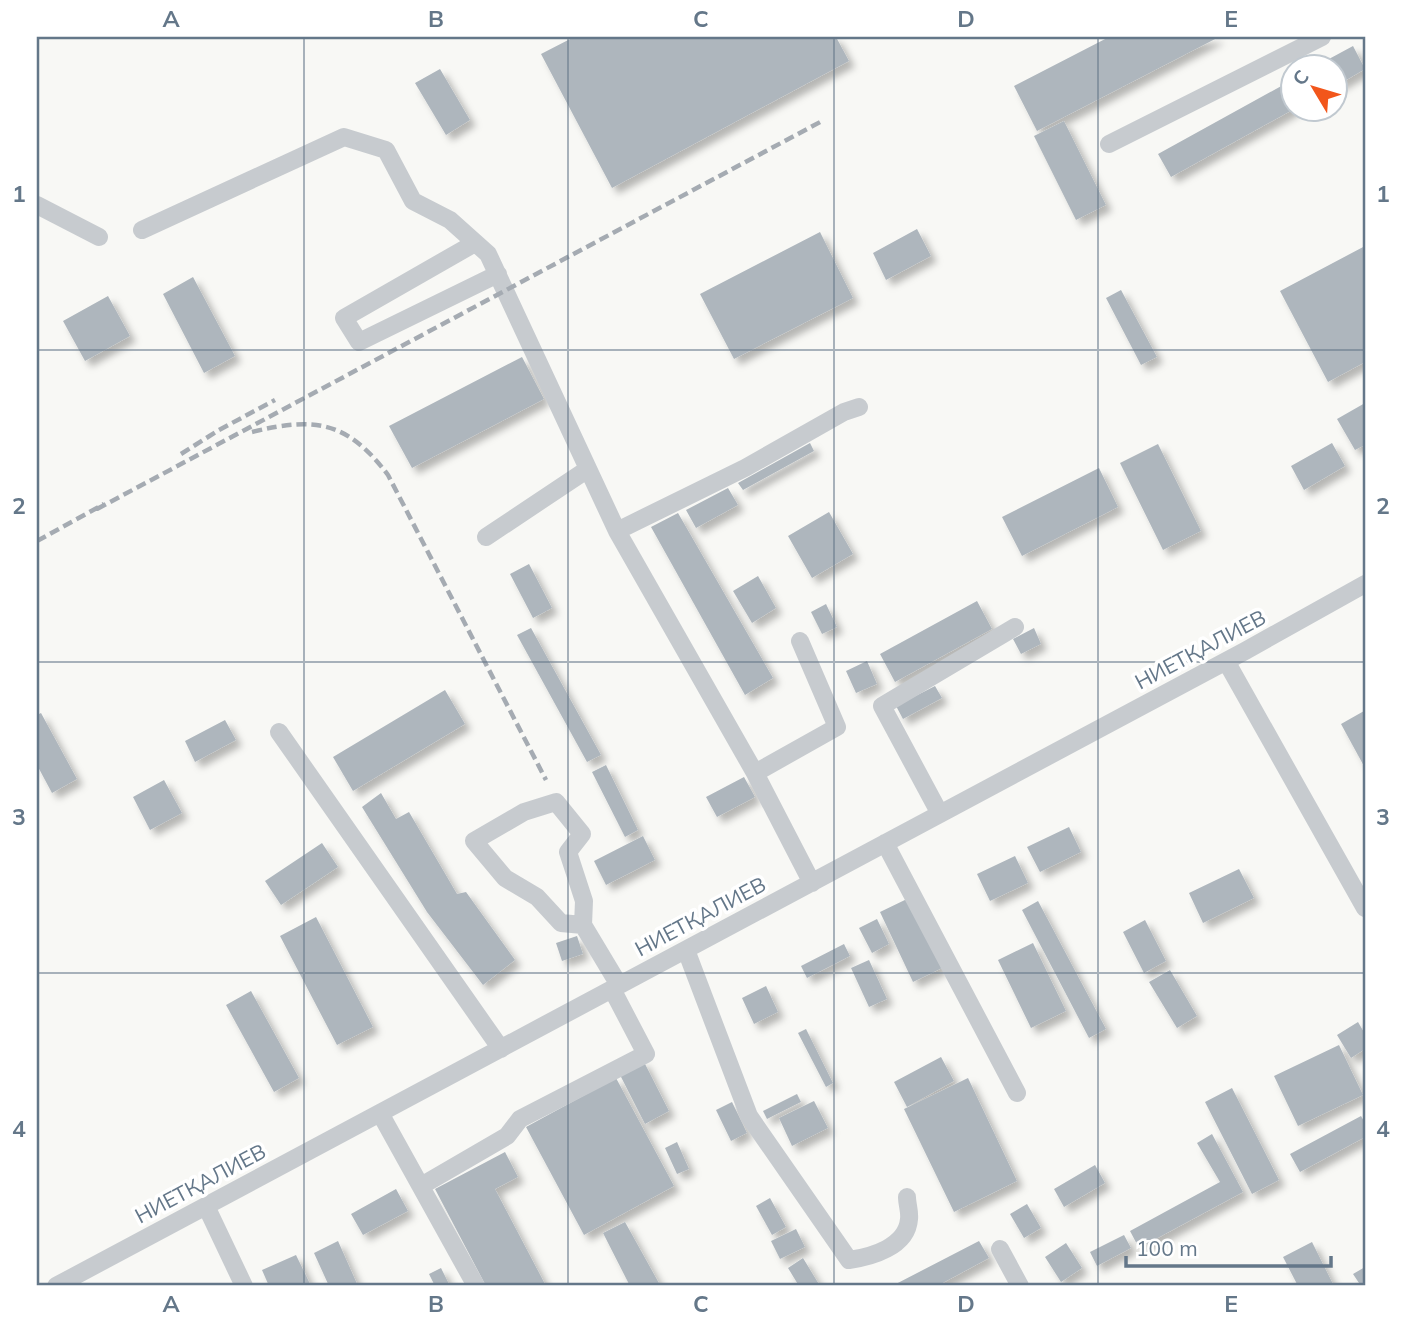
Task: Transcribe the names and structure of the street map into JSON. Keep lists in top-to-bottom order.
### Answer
{
  "streets": {
    "street": ["НИЕТҚАЛИЕВ"]
  },
  "scale_bar": "100 m",
  "north": "top left",
  "grid": {
    "columns": [
      "A",
      "B",
      "C",
      "D",
      "E"
    ],
    "rows": [
      "1",
      "2",
      "3",
      "4"
    ]
  }
}
